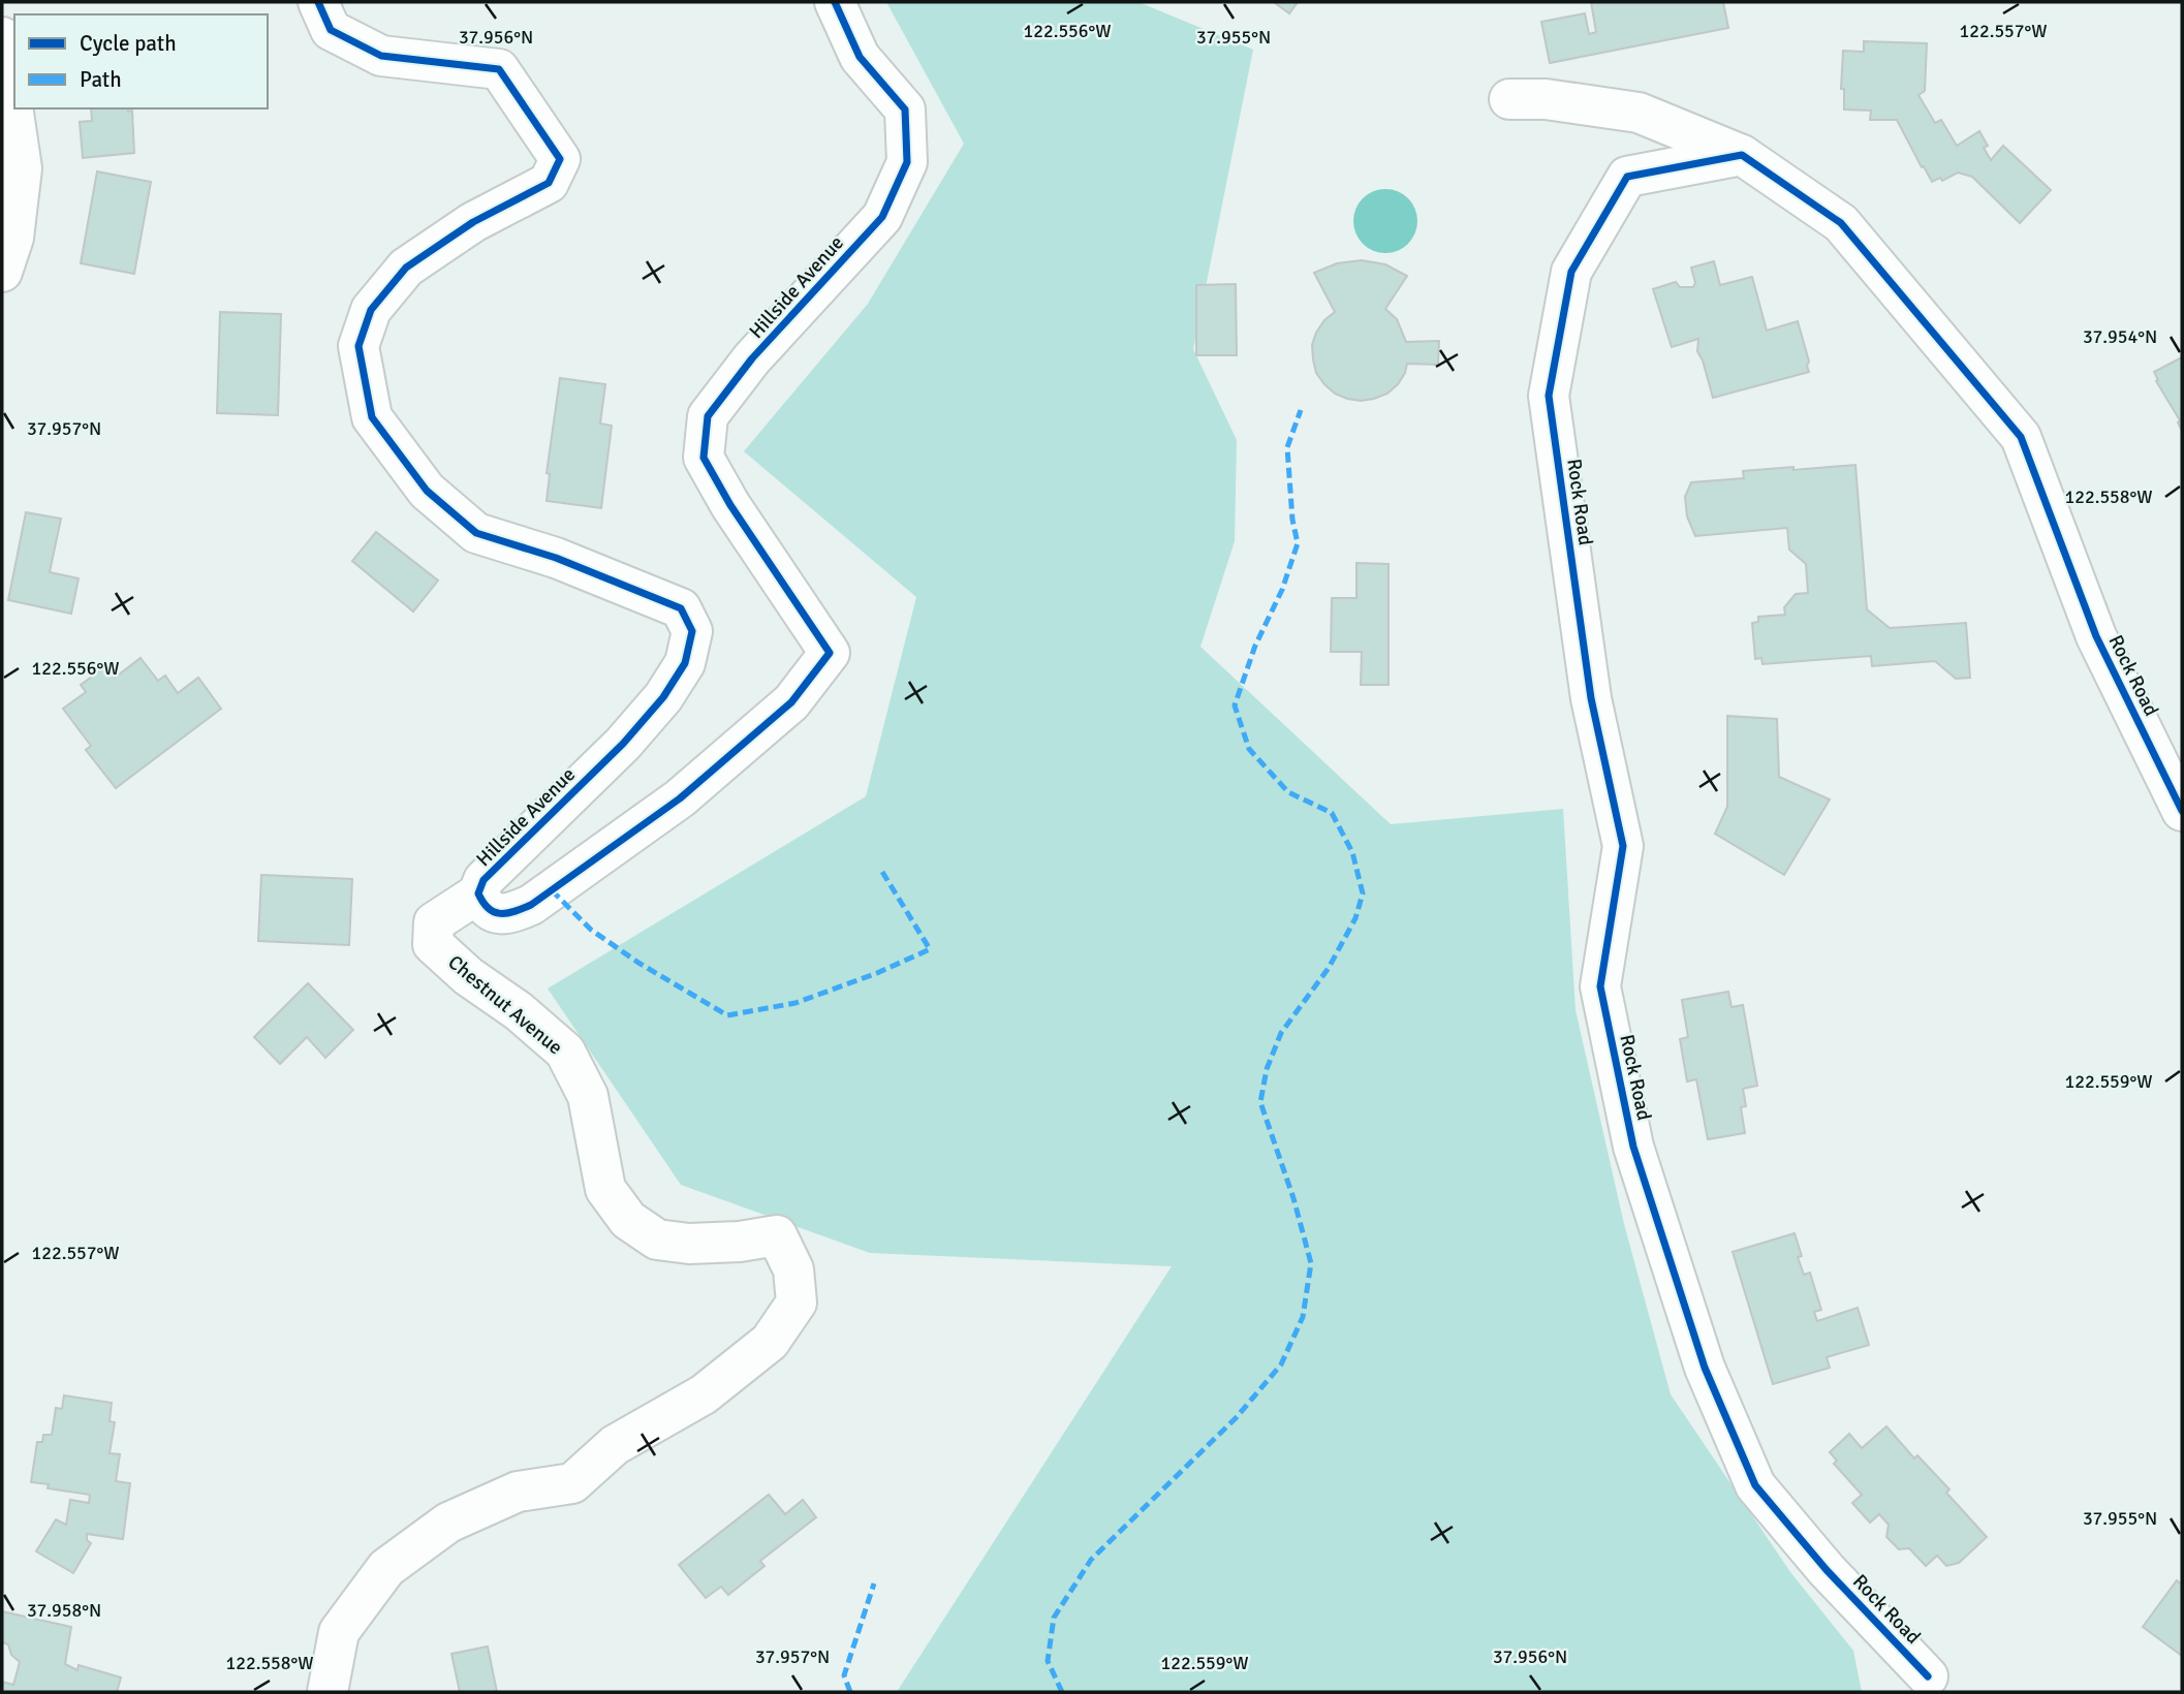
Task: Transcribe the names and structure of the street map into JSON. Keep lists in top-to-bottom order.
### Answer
{
  "streets": {
    "street": ["Hillside Avenue", "Rock Road", "Chestnut Avenue"]
  },
  "crossings": [
    ["Hillside Avenue", "Chestnut Avenue"]
  ],
  "legend": ["Cycle path", "Path"],
  "coordinates": [
    "122.556°W",
    "122.557°W",
    "37.956°N",
    "37.955°N",
    "37.954°N",
    "37.957°N",
    "122.558°W",
    "122.559°W",
    "37.958°N"
  ]
}
